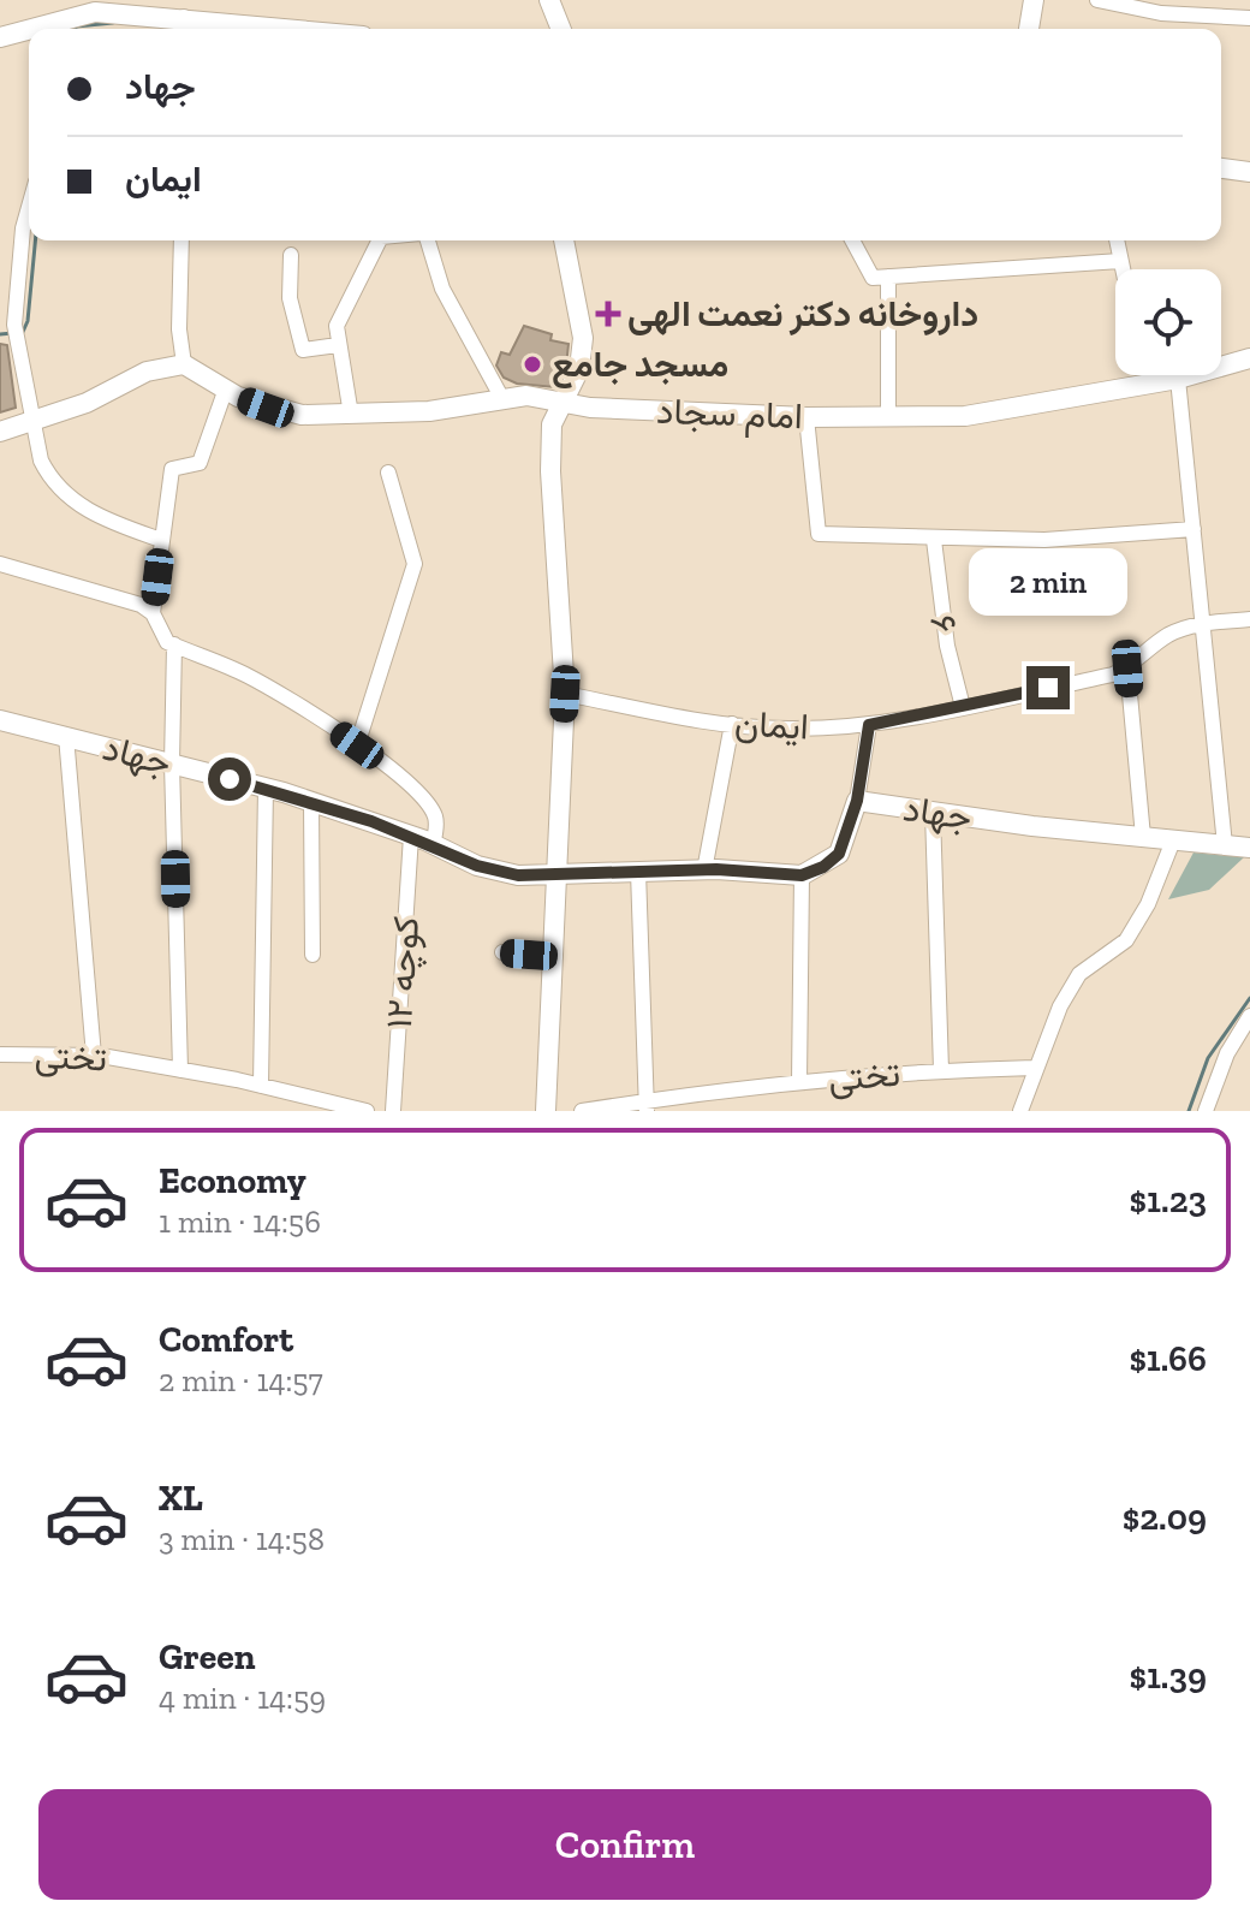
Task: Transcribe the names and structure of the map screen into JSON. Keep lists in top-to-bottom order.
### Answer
{
  "streets": {
    "street": [
      "امام سجاد",
      "۶",
      "ایمان",
      "جهاد",
      "کوچه ۱۲",
      "تختی"
    ]
  },
  "crossings": [
    ["۶", "ایمان"],
    ["جهاد", "کوچه ۱۲"]
  ],
  "places": {
    "health": ["داروخانه دکتر نعمت الهی"],
    "other": ["مسجد جامع"]
  },
  "page": {
    "banner": ["جهاد", "ایمان"],
    "bubble": "2 min",
    "list": [
      {
        "name": "Economy",
        "note": "1 min · 14:56",
        "value": "$1.23"
      },
      {
        "name": "Comfort",
        "note": "2 min · 14:57",
        "value": "$1.66"
      },
      {
        "name": "XL",
        "note": "3 min · 14:58",
        "value": "$2.09"
      },
      {
        "name": "Green",
        "note": "4 min · 14:59",
        "value": "$1.39"
      }
    ],
    "buttons": "Confirm"
  }
}
